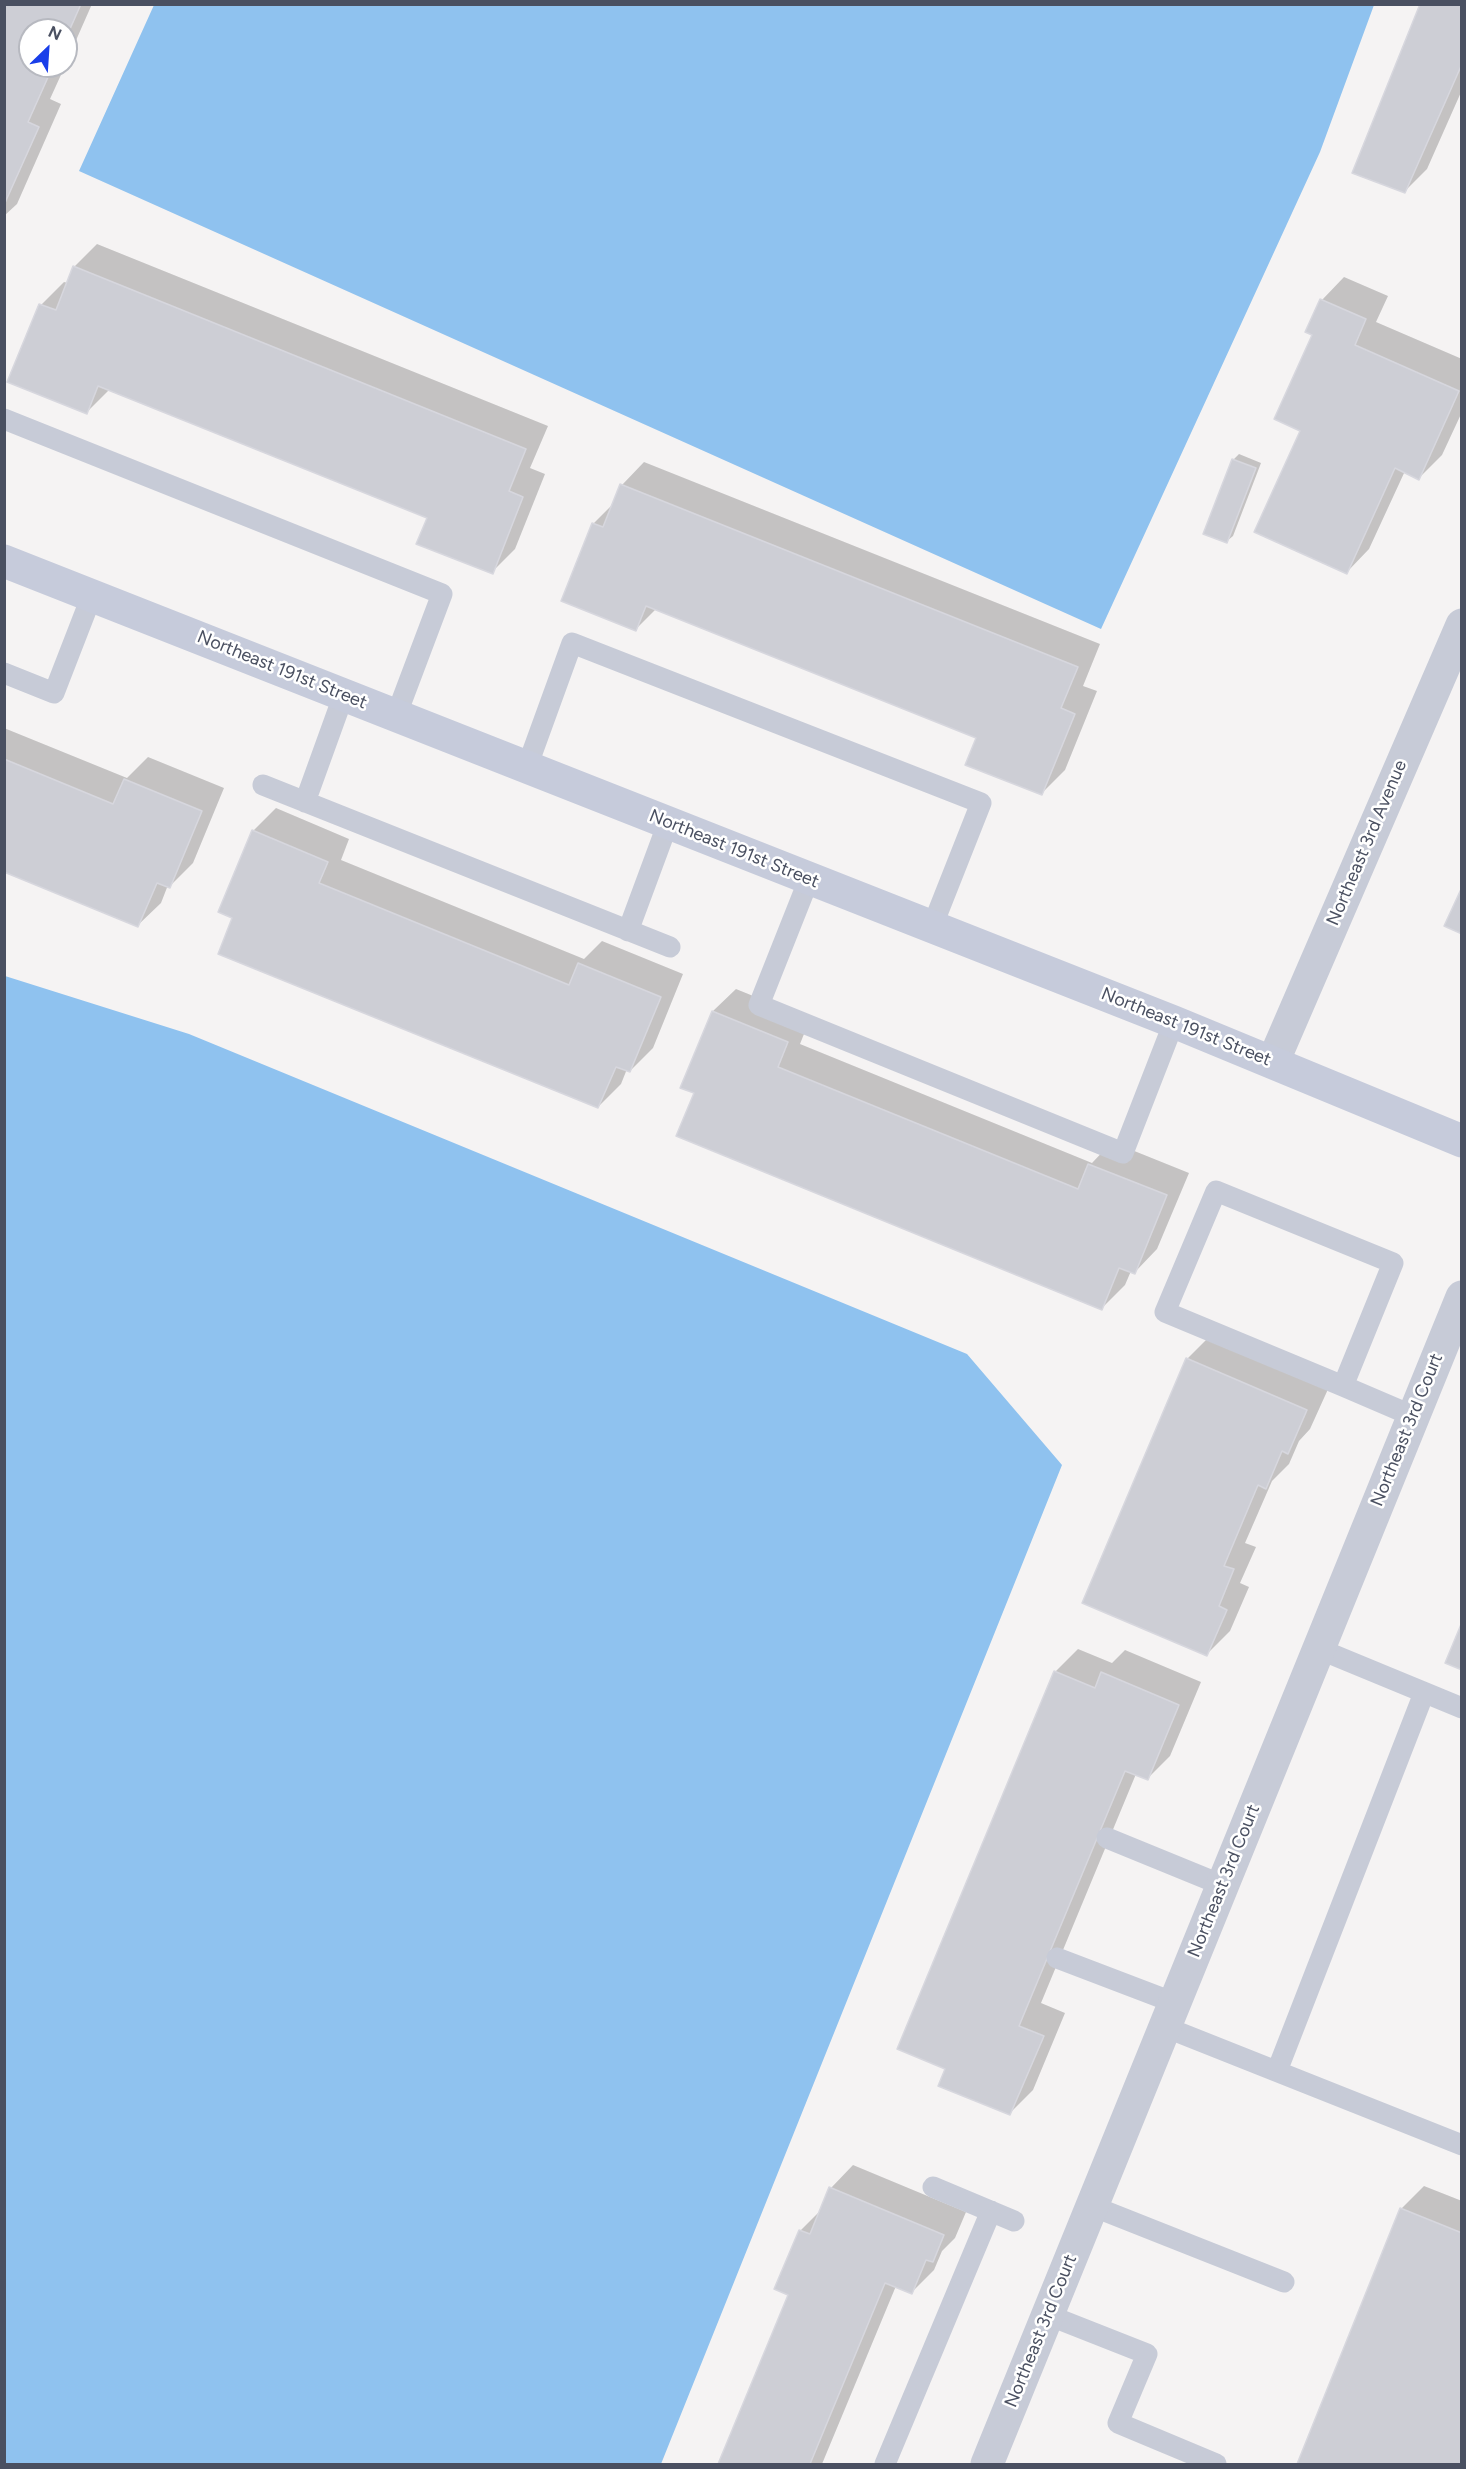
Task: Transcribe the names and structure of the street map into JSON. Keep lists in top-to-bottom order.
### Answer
{
  "streets": {
    "street": ["Northeast 191st Street", "Northeast 3rd Avenue", "Northeast 3rd Court"]
  },
  "crossings": [
    ["Northeast 191st Street", "Northeast 3rd Avenue"]
  ],
  "north": "top right"
}
